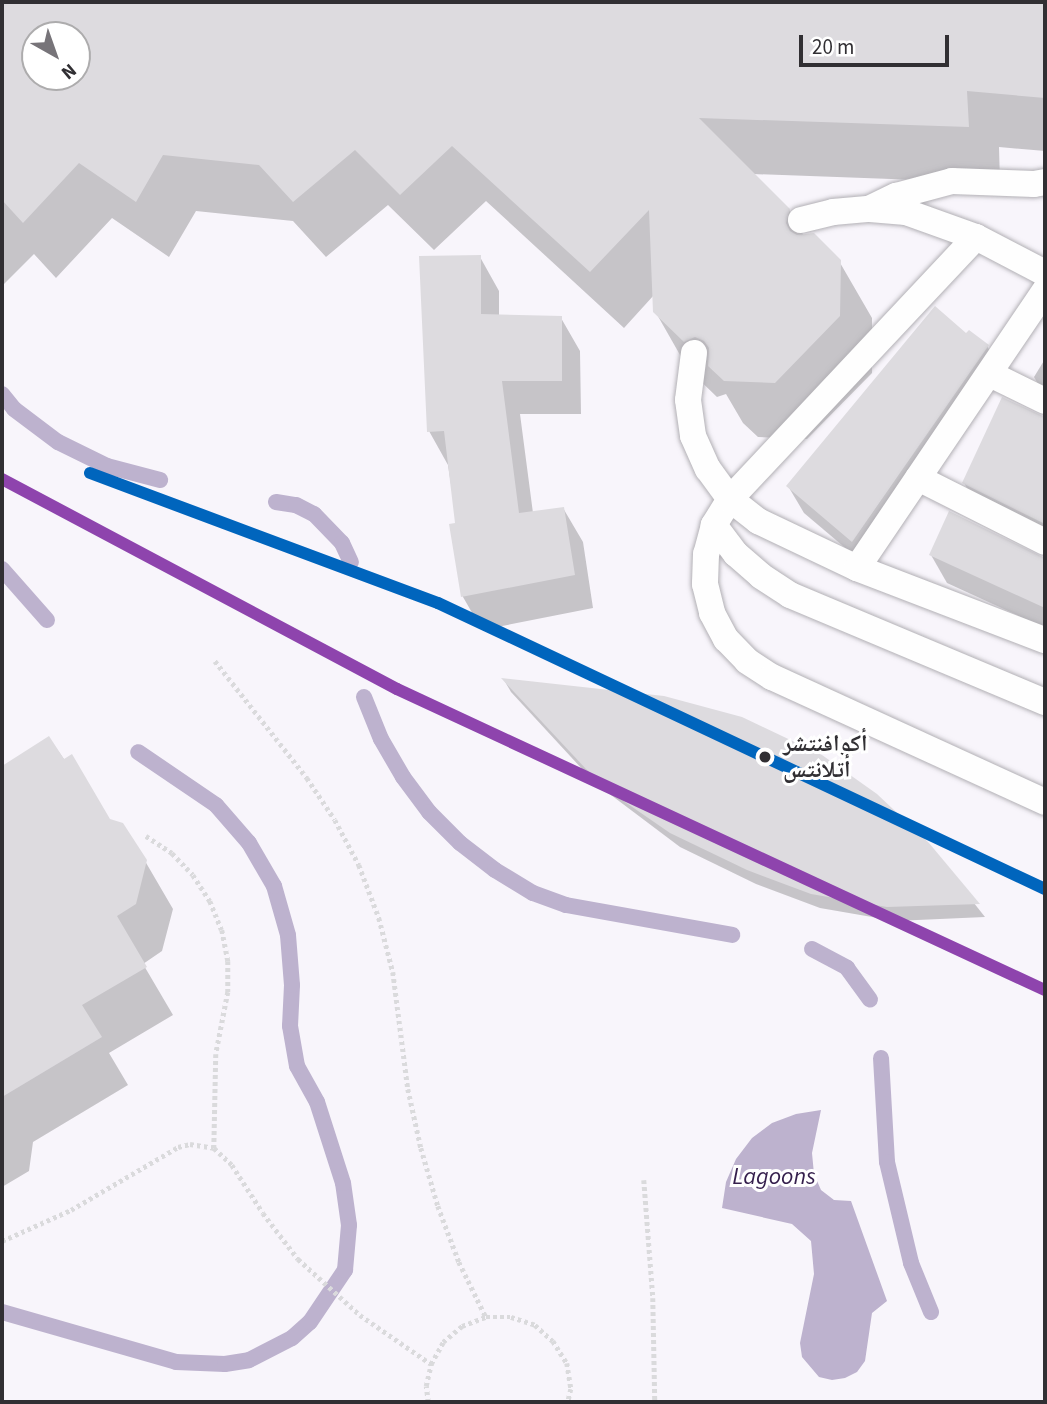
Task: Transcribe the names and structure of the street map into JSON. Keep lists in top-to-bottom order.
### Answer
{
  "water": ["Lagoons"],
  "places": ["أكوافنتشر أتلانتس"],
  "scale_bar": "20 m",
  "north": "bottom right"
}
